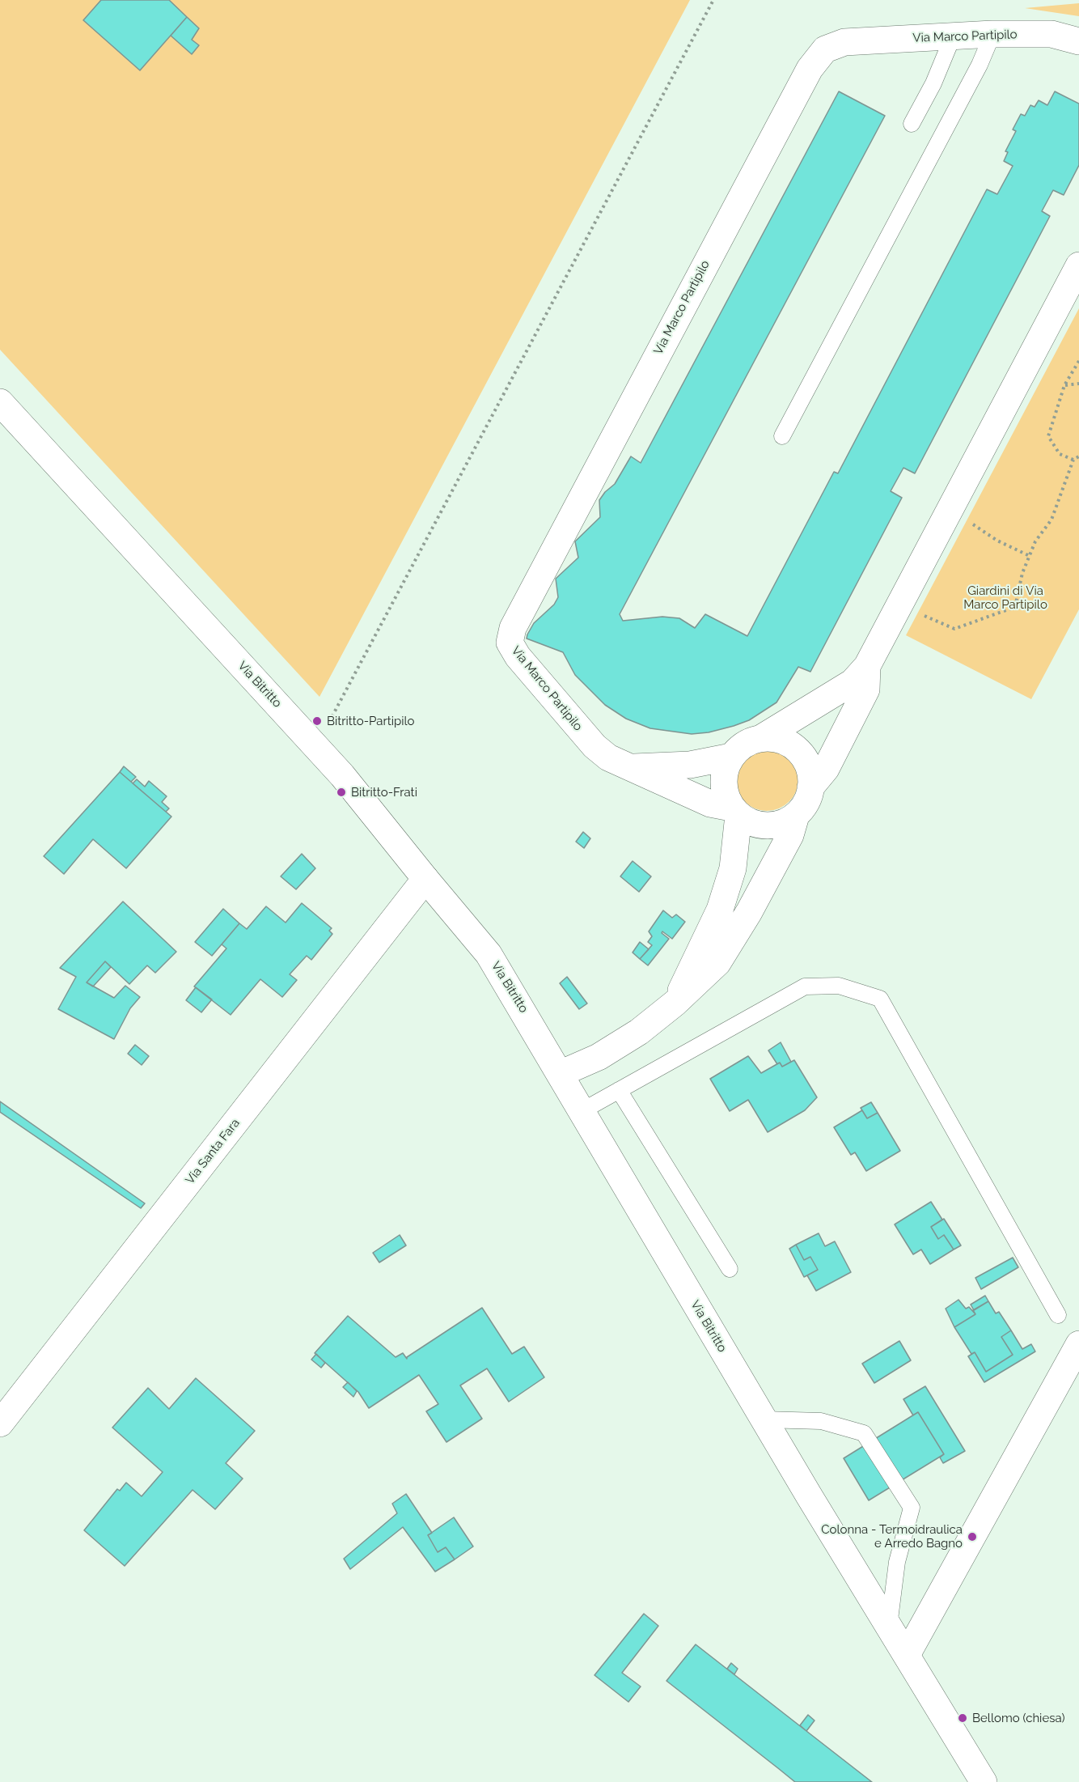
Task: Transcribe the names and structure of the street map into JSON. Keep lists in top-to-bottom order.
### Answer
{
  "streets": {
    "street": ["Via Marco Partipilo", "Via Bitritto", "Via Santa Fara"]
  },
  "crossings": [
    ["Via Bitritto", "Via Santa Fara"]
  ],
  "parks": ["Giardini di Via Marco Partipilo"],
  "places": [
    "Bitritto-Partipilo",
    "Bitritto-Frati",
    "Colonna - Termoidraulica e Arredo Bagno",
    "Bellomo (chiesa)"
  ]
}
